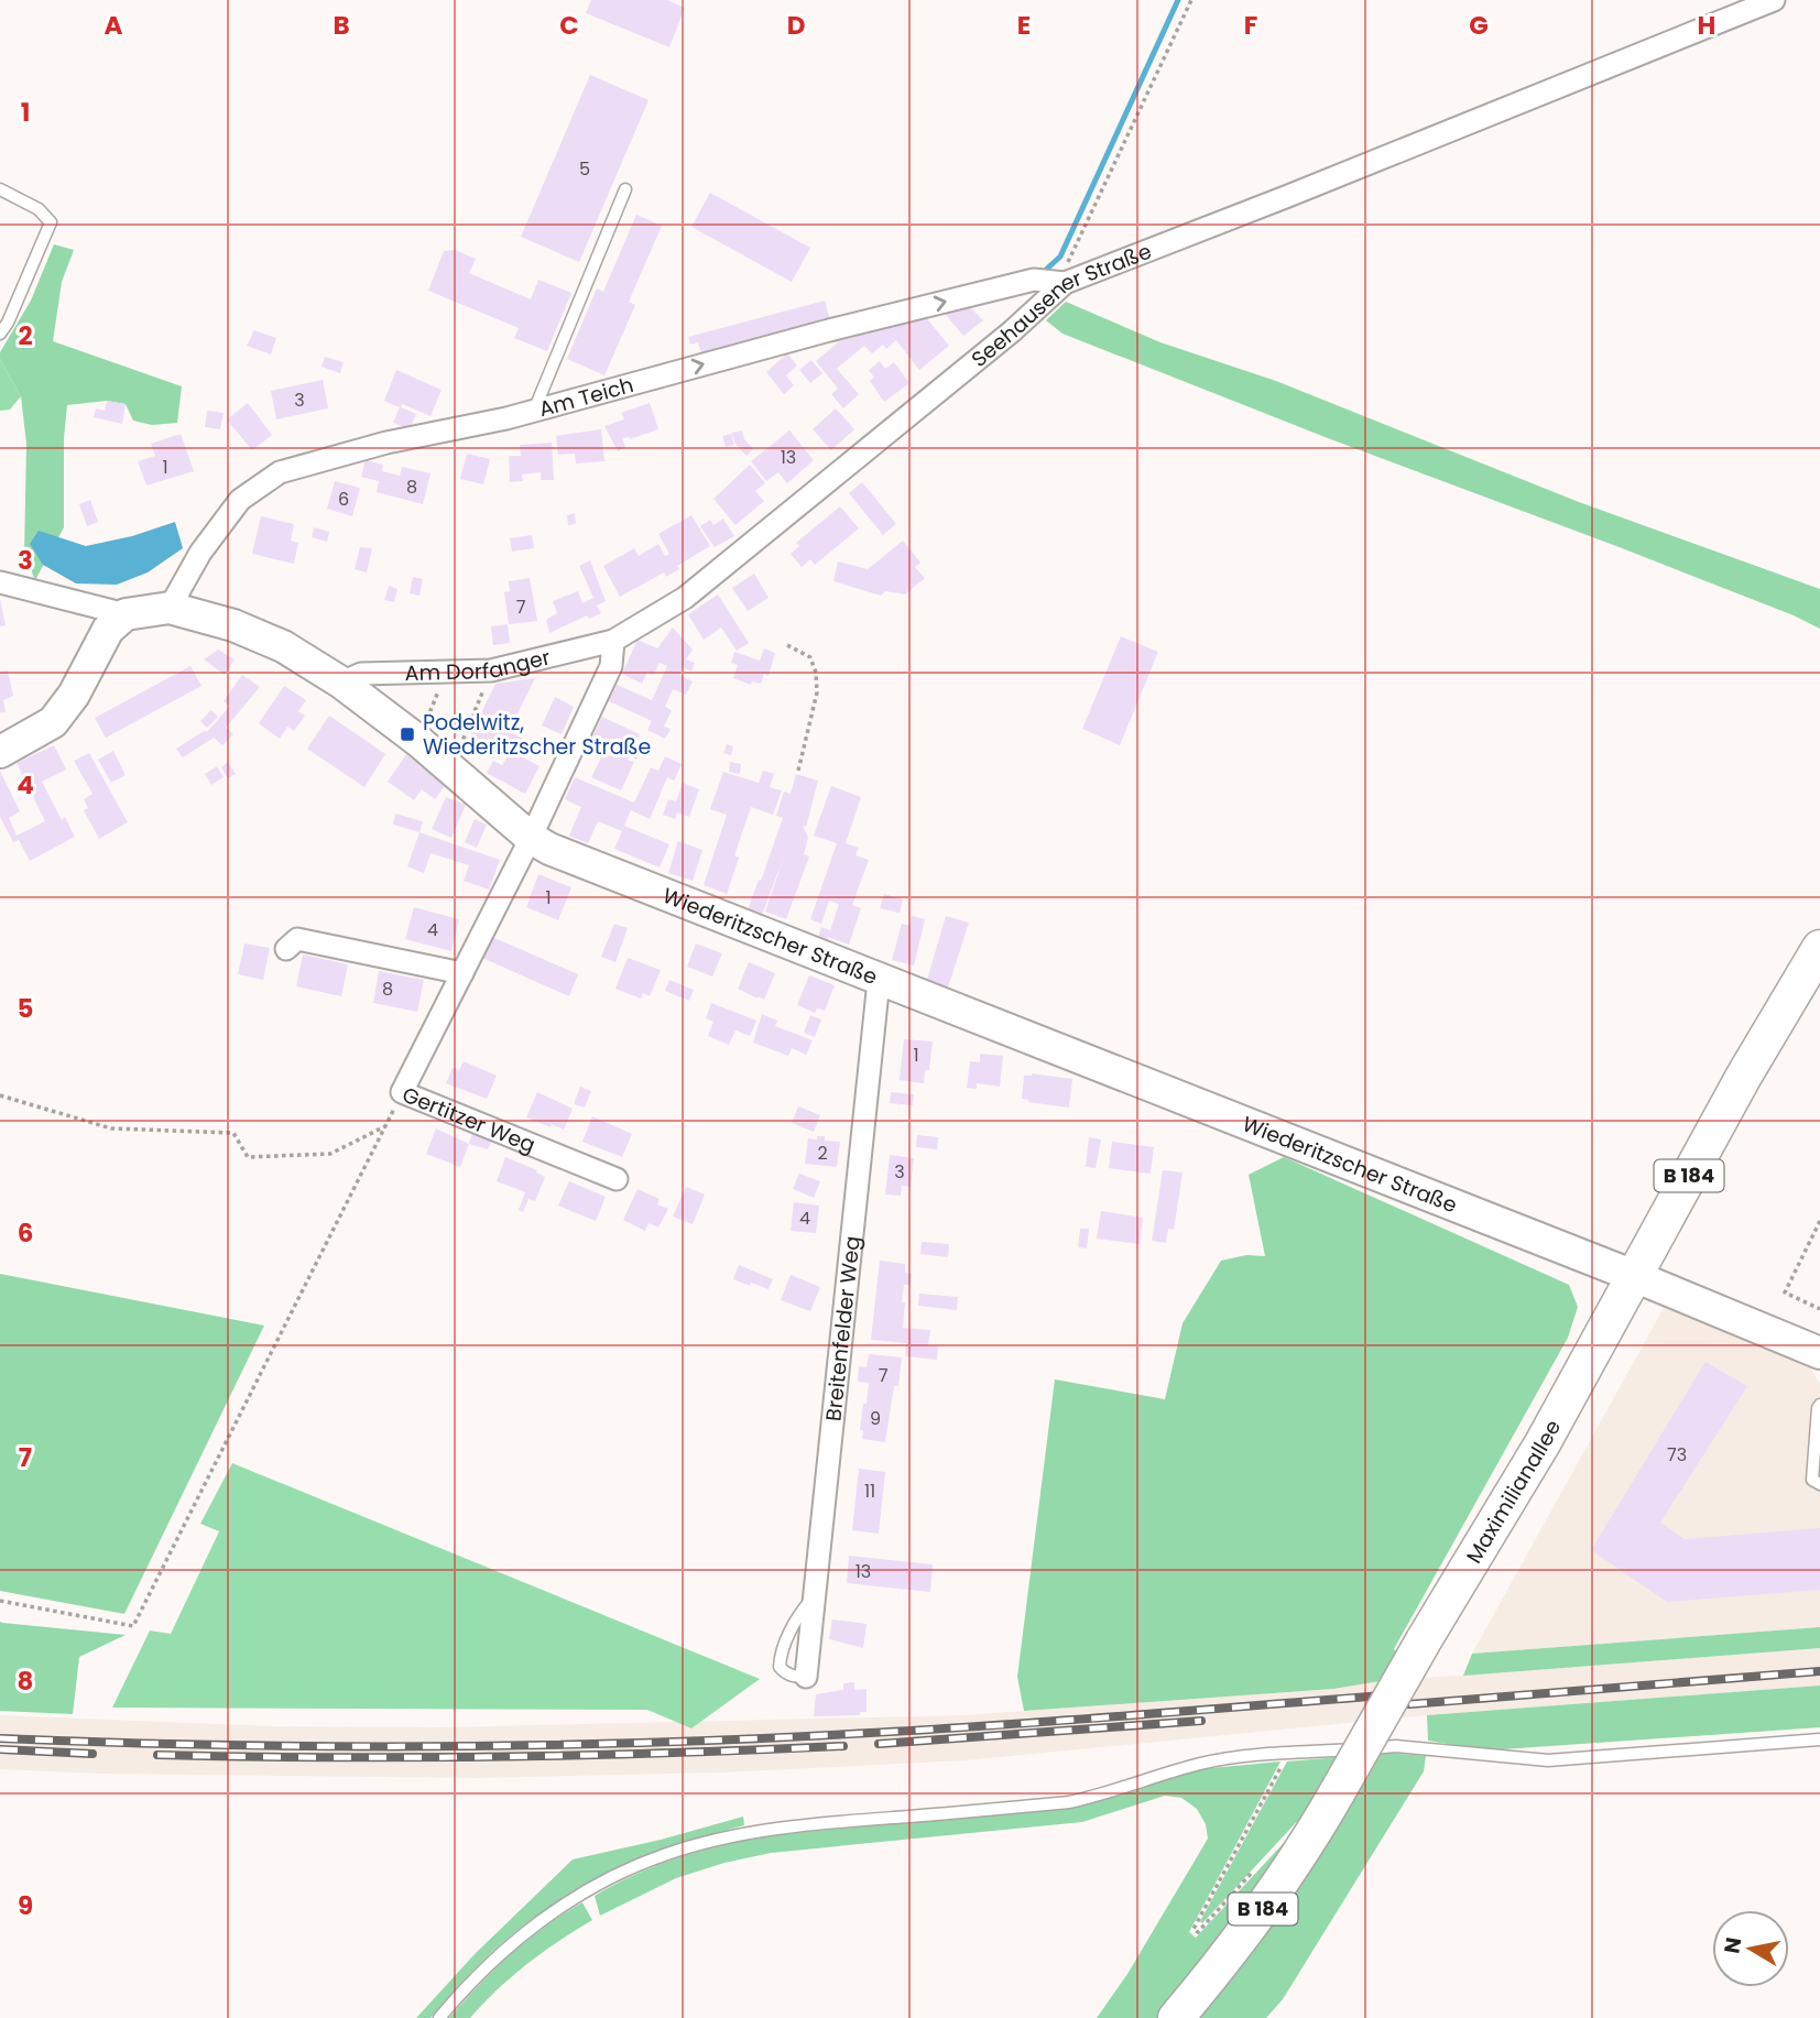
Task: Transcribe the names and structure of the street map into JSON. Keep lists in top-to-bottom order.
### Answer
{
  "streets": {
    "main road": ["B 184", "Maximilianallee"],
    "street": [
      "Seehausener Straße",
      "Am Teich",
      "Am Dorfanger",
      "Wiederitzscher Straße",
      "Gertitzer Weg",
      "Breitenfelder Weg"
    ]
  },
  "crossings": [
    ["Seehausener Straße", "Am Teich"],
    ["Seehausener Straße", "Am Dorfanger"],
    ["Am Teich", "Wiederitzscher Straße"],
    ["Am Dorfanger", "Wiederitzscher Straße"],
    ["Wiederitzscher Straße", "Gertitzer Weg"],
    ["Wiederitzscher Straße", "Breitenfelder Weg"],
    ["Wiederitzscher Straße", "Maximilianallee"]
  ],
  "one_way": ["Am Teich"],
  "places": {
    "transit": ["Podelwitz, Wiederitzscher Straße"]
  },
  "house_numbers": [
    "5",
    "3",
    "13",
    "1",
    "8",
    "6",
    "7",
    "1",
    "4",
    "8",
    "1",
    "2",
    "3",
    "4",
    "7",
    "9",
    "73",
    "11",
    "13"
  ],
  "north": "left",
  "grid": {
    "columns": [
      "A",
      "B",
      "C",
      "D",
      "E",
      "F",
      "G",
      "H"
    ],
    "rows": [
      "1",
      "2",
      "3",
      "4",
      "5",
      "6",
      "7",
      "8",
      "9"
    ]
  }
}
